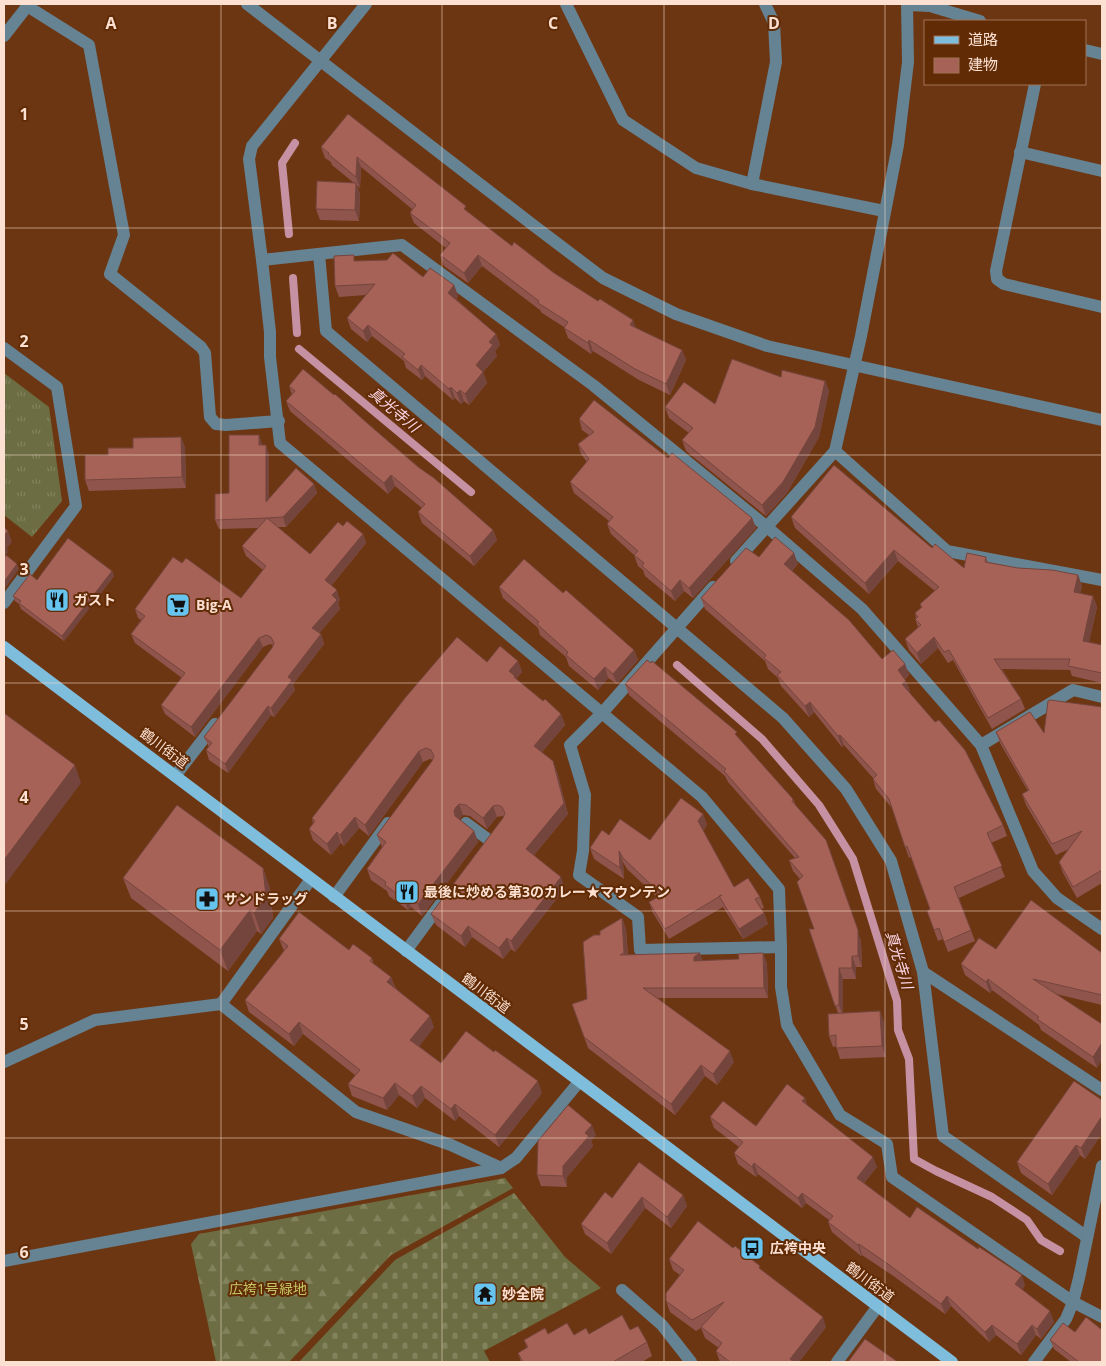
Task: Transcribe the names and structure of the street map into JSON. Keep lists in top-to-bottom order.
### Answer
{
  "streets": {
    "main road": ["鶴川街道"]
  },
  "water": ["真光寺川"],
  "parks": ["広袴1号緑地"],
  "places": {
    "restaurant": ["ガスト", "最後に炒める第3のカレー★マウンテン"],
    "supermarket": ["Big-A"],
    "pharmacy": ["サンドラッグ"],
    "bus stop": ["広袴中央"],
    "temple": ["妙全院"]
  },
  "legend": ["道路", "建物"],
  "grid": {
    "columns": [
      "A",
      "B",
      "C",
      "D"
    ],
    "rows": [
      "1",
      "2",
      "3",
      "4",
      "5",
      "6"
    ]
  }
}
